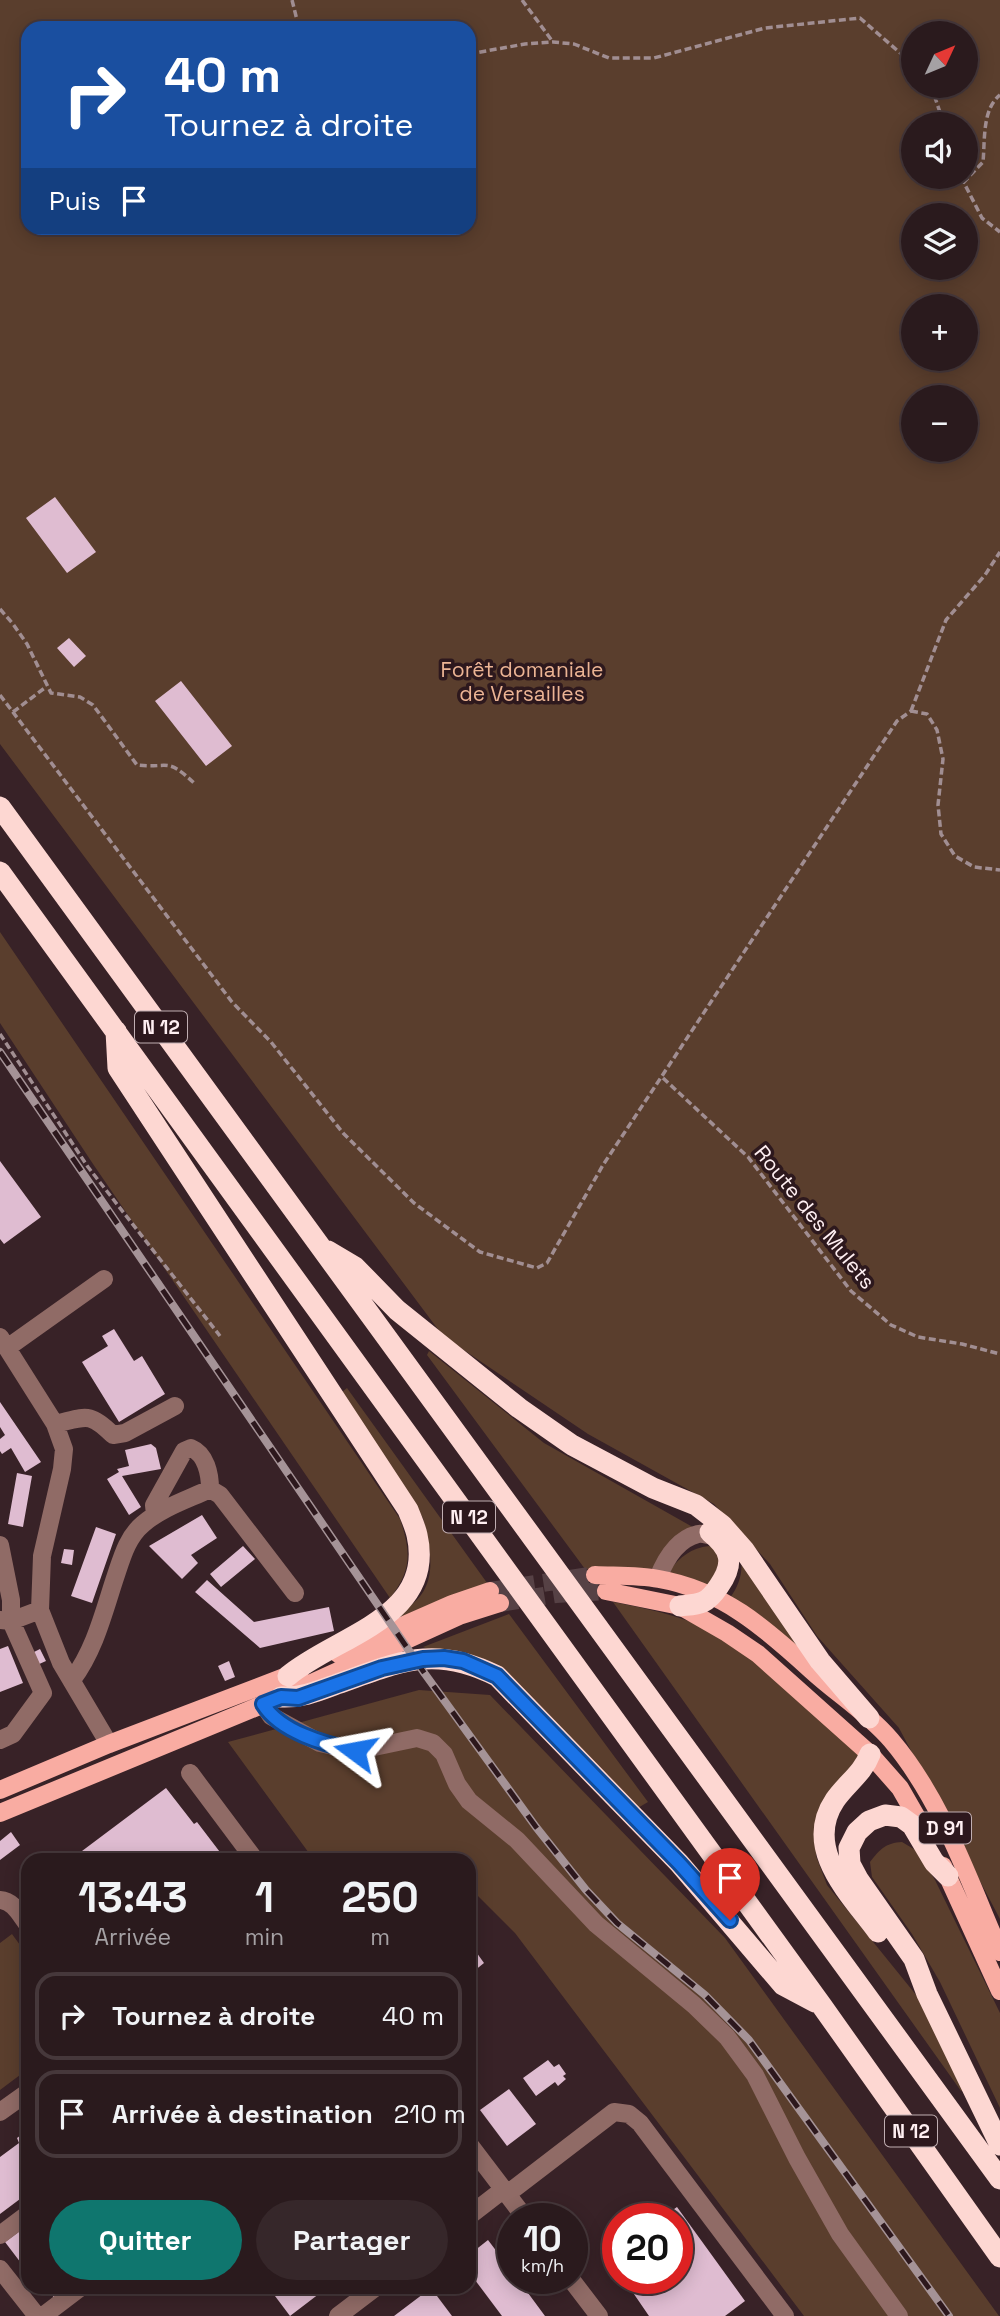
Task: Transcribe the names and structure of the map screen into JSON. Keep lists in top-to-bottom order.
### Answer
{
  "streets": {
    "highway": ["N 12"],
    "main road": ["D 91"],
    "path": ["Route des Mulets"]
  },
  "parks": ["Forêt domaniale de Versailles"],
  "north": "top right",
  "page": {
    "map_buttons": ["+", "−"],
    "turn": ["40 m", "Tournez à droite"],
    "then": "Puis",
    "eta": [
      "13:43",
      "Arrivée",
      "1",
      "min",
      "250",
      "m"
    ],
    "list": [
      {
        "name": "Tournez à droite",
        "value": "40 m"
      },
      {
        "name": "Arrivée à destination",
        "value": "210 m"
      }
    ],
    "buttons": ["Quitter", "Partager"],
    "speed": "10 km/h",
    "limit": "20"
  }
}
